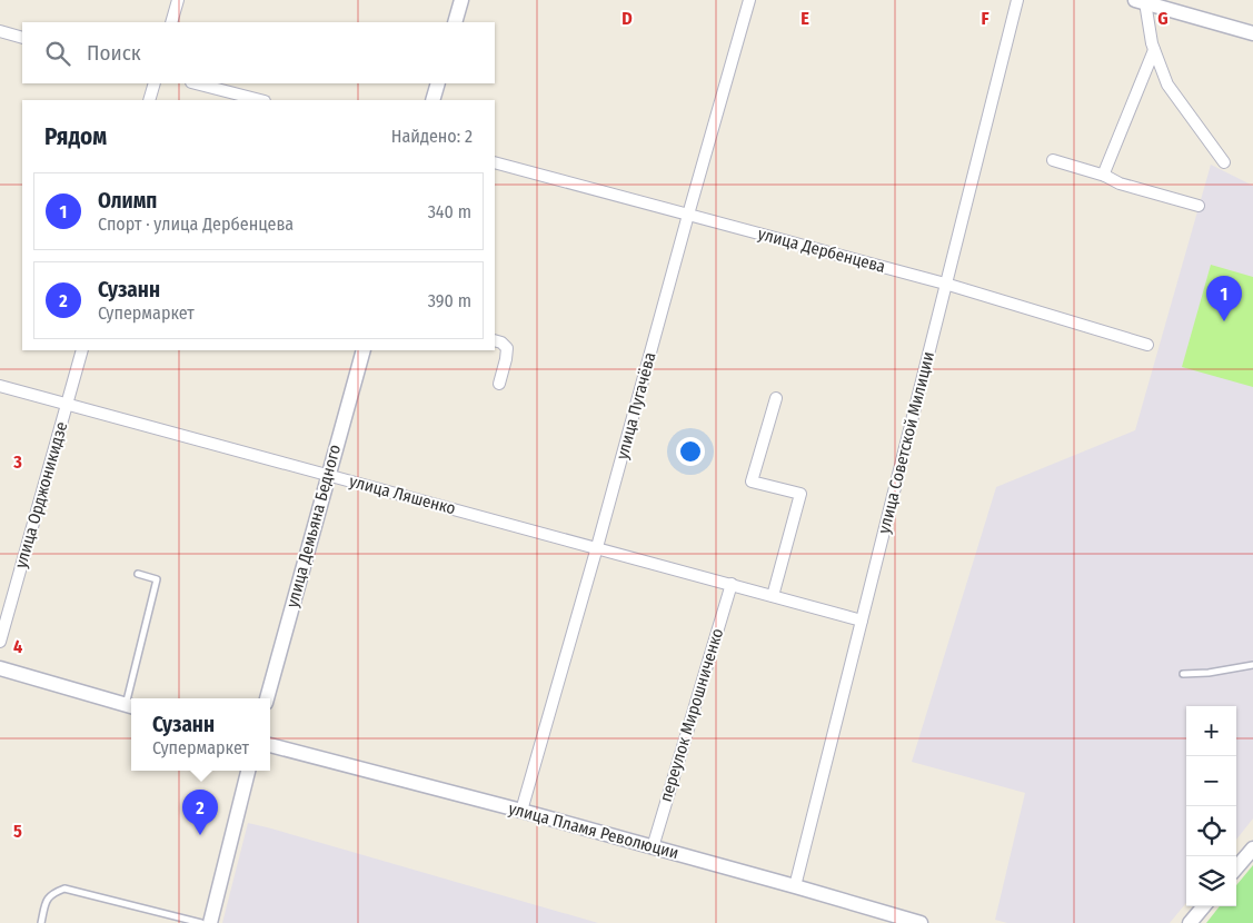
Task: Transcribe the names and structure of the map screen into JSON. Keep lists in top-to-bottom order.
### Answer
{
  "streets": {
    "street": [
      "улица Дербенцева",
      "улица Пугачёва",
      "улица Советской Милиции",
      "улица Орджоникидзе",
      "улица Ляшенко",
      "улица Демьяна Бедного",
      "переулок Мирошниченко",
      "улица Пламя Революции"
    ]
  },
  "crossings": [
    ["улица Дербенцева", "улица Пугачёва"],
    ["улица Дербенцева", "улица Советской Милиции"],
    ["улица Пугачёва", "улица Ляшенко"],
    ["улица Пугачёва", "улица Пламя Революции"],
    ["улица Советской Милиции", "улица Ляшенко"],
    ["улица Советской Милиции", "улица Пламя Революции"],
    ["улица Орджоникидзе", "улица Ляшенко"],
    ["улица Ляшенко", "улица Демьяна Бедного"],
    ["улица Ляшенко", "переулок Мирошниченко"],
    ["переулок Мирошниченко", "улица Пламя Революции"]
  ],
  "page": {
    "search": "Поиск",
    "heading": ["Рядом", "Найдено: 2"],
    "list": [
      {
        "mark": "1",
        "name": "Олимп",
        "note": "Спорт · улица Дербенцева",
        "value": "340 m"
      },
      {
        "mark": "2",
        "name": "Сузанн",
        "note": "Супермаркет",
        "value": "390 m"
      }
    ],
    "pins": ["1", "2"],
    "popup": ["Сузанн", "Супермаркет"],
    "map_buttons": ["+", "−"]
  },
  "grid": {
    "columns": [
      "D",
      "E",
      "F",
      "G"
    ],
    "rows": ["3", "4", "5"]
  }
}
